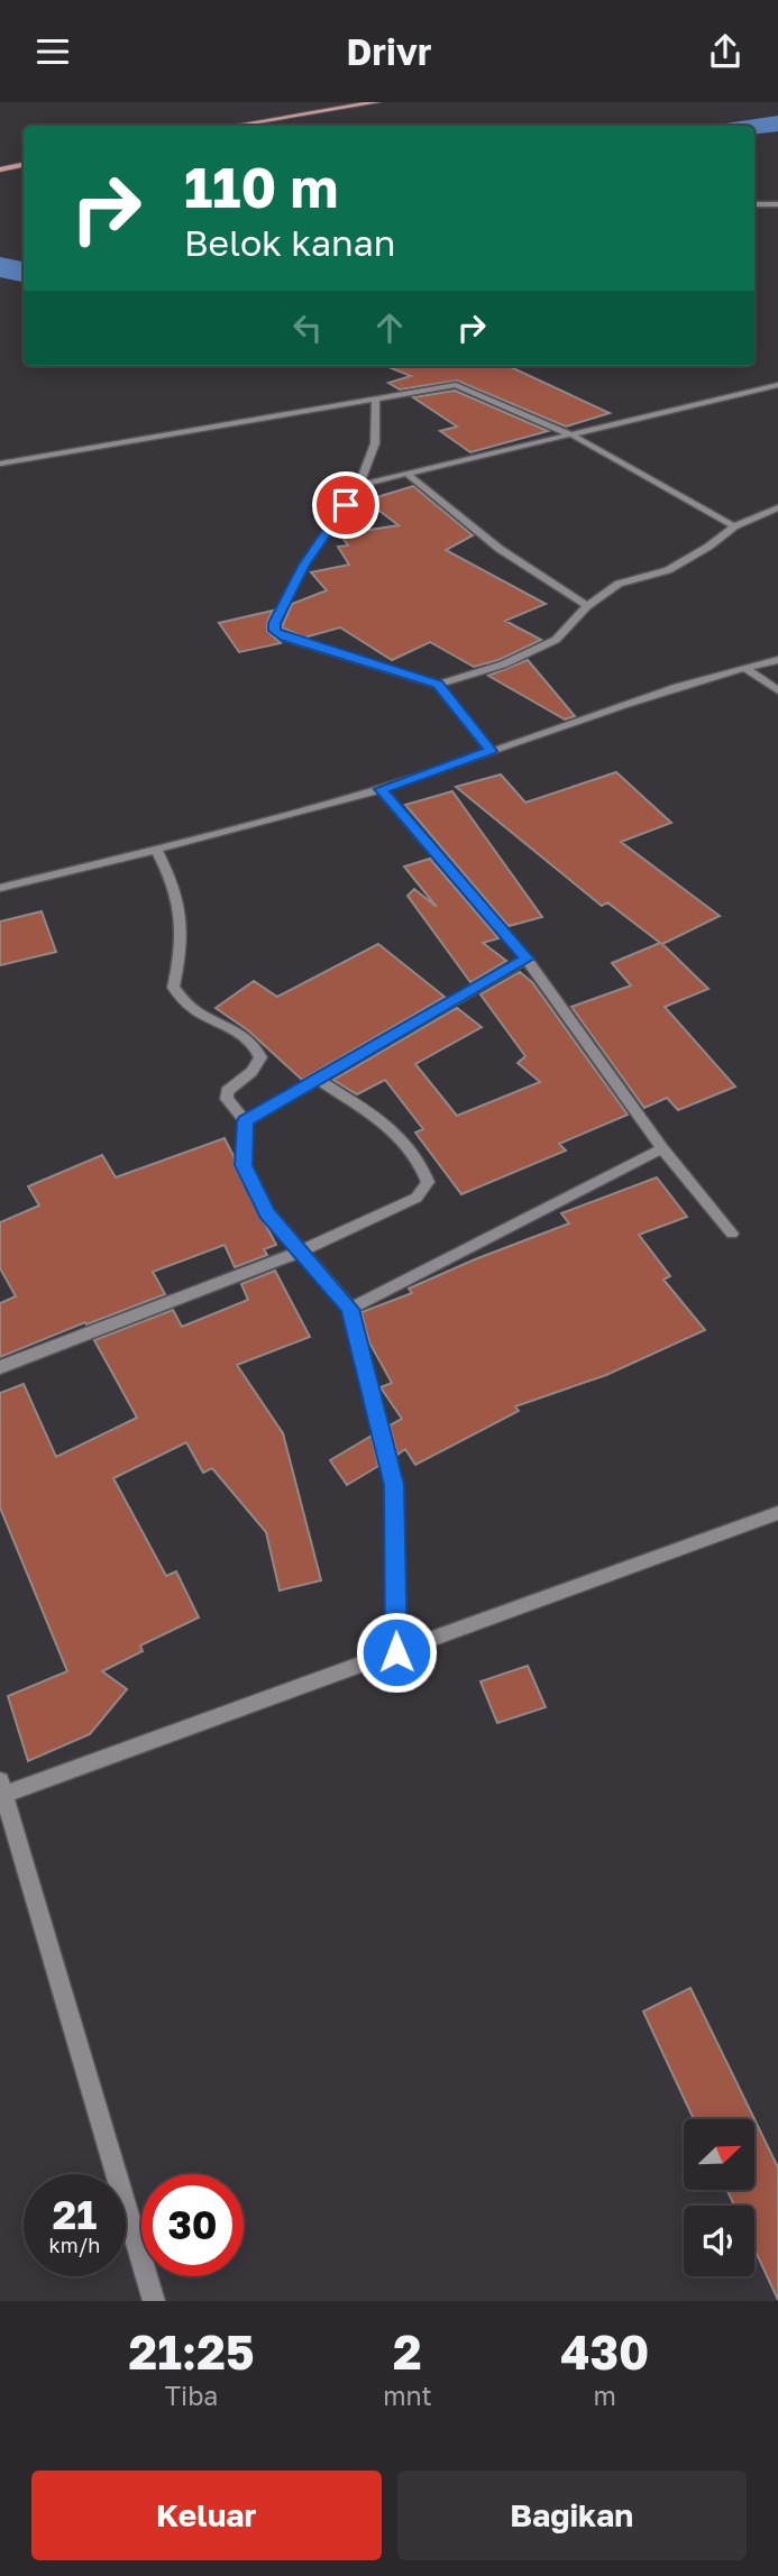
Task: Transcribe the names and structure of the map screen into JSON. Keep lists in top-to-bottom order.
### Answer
{
  "north": "top right",
  "page": {
    "header": "Drivr",
    "turn": ["110 m", "Belok kanan"],
    "speed": "21 km/h",
    "limit": "30",
    "eta": [
      "21:25",
      "Tiba",
      "2",
      "mnt",
      "430",
      "m"
    ],
    "buttons": ["Keluar", "Bagikan"]
  }
}
